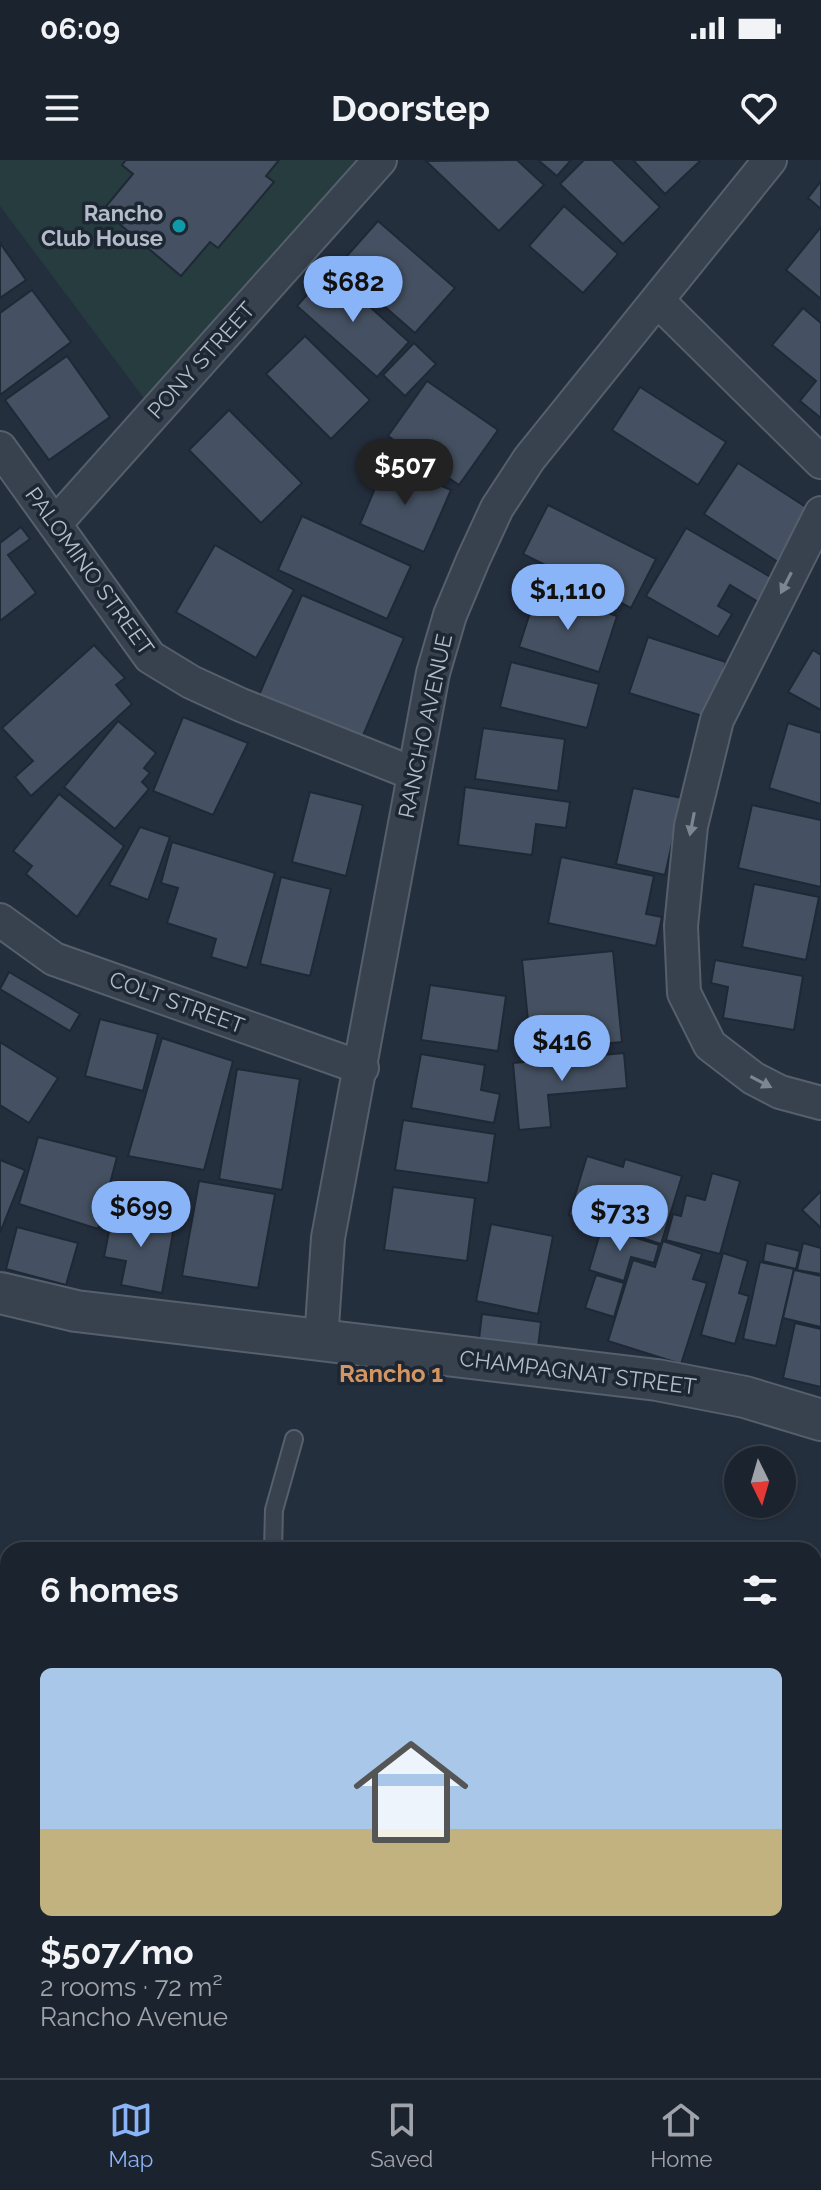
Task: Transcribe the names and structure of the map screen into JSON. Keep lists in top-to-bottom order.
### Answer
{
  "streets": {
    "street": [
      "PONY STREET",
      "PALOMINO STREET",
      "RANCHO AVENUE",
      "COLT STREET",
      "CHAMPAGNAT STREET"
    ]
  },
  "crossings": [
    ["PONY STREET", "PALOMINO STREET"],
    ["PALOMINO STREET", "RANCHO AVENUE"],
    ["RANCHO AVENUE", "COLT STREET"],
    ["RANCHO AVENUE", "CHAMPAGNAT STREET"]
  ],
  "districts": ["Rancho 1"],
  "places": ["Rancho Club House"],
  "north": "bottom",
  "page": {
    "status": "06:09",
    "header": "Doorstep",
    "price": [
      "$682",
      "$507",
      "$1,110",
      "$416",
      "$699",
      "$733"
    ],
    "heading": "6 homes",
    "list": [
      {
        "name": "$507/mo",
        "note": "2 rooms · 72 m² · Rancho Avenue"
      }
    ],
    "tabs": ["Map", "Saved", "Home"]
  }
}
